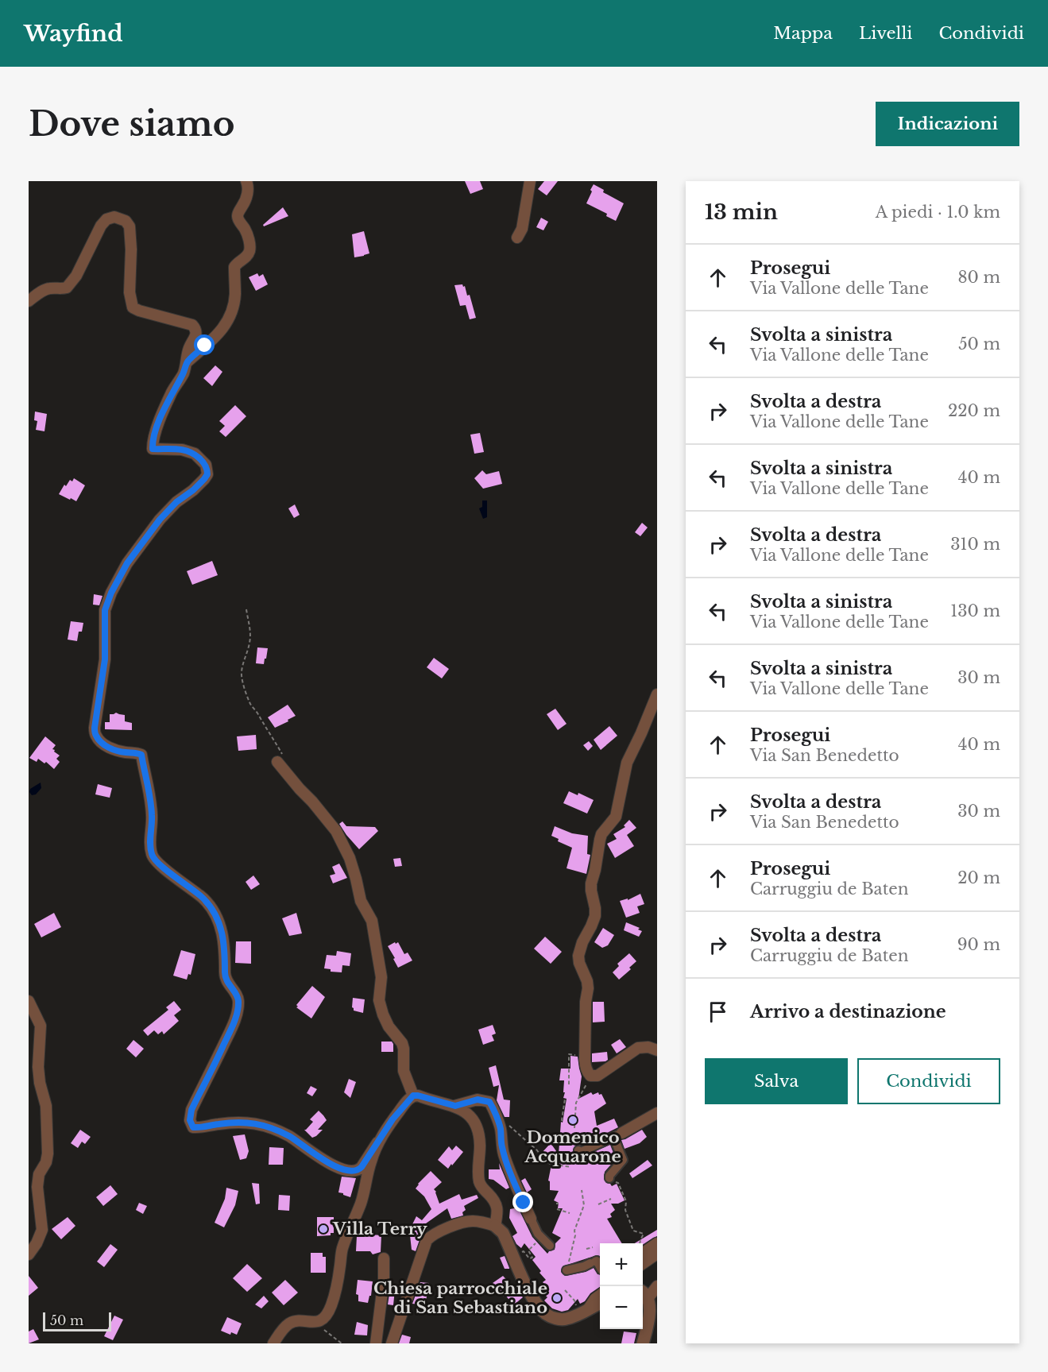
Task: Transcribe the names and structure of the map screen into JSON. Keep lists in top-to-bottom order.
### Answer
{
  "places": ["Domenico Acquarone", "Villa Terry", "Chiesa parrocchiale di San Sebastiano"],
  "scale_bar": "50 m",
  "page": {
    "header": "Wayfind",
    "nav": ["Mappa", "Livelli", "Condividi"],
    "buttons": [
      "Indicazioni",
      ["Salva", "Condividi"]
    ],
    "title": "Dove siamo",
    "heading": ["13 min", "A piedi · 1.0 km"],
    "list": [
      ["Prosegui", "Via Vallone delle Tane", "80 m"],
      ["Svolta a sinistra", "Via Vallone delle Tane", "50 m"],
      ["Svolta a destra", "Via Vallone delle Tane", "220 m"],
      ["Svolta a sinistra", "Via Vallone delle Tane", "40 m"],
      ["Svolta a destra", "Via Vallone delle Tane", "310 m"],
      ["Svolta a sinistra", "Via Vallone delle Tane", "130 m"],
      ["Svolta a sinistra", "Via Vallone delle Tane", "30 m"],
      ["Prosegui", "Via San Benedetto", "40 m"],
      ["Svolta a destra", "Via San Benedetto", "30 m"],
      ["Prosegui", "Carruggiu de Baten", "20 m"],
      ["Svolta a destra", "Carruggiu de Baten", "90 m"],
      "Arrivo a destinazione"
    ],
    "map_buttons": ["+", "−"],
    "scale": "50 m"
  }
}
